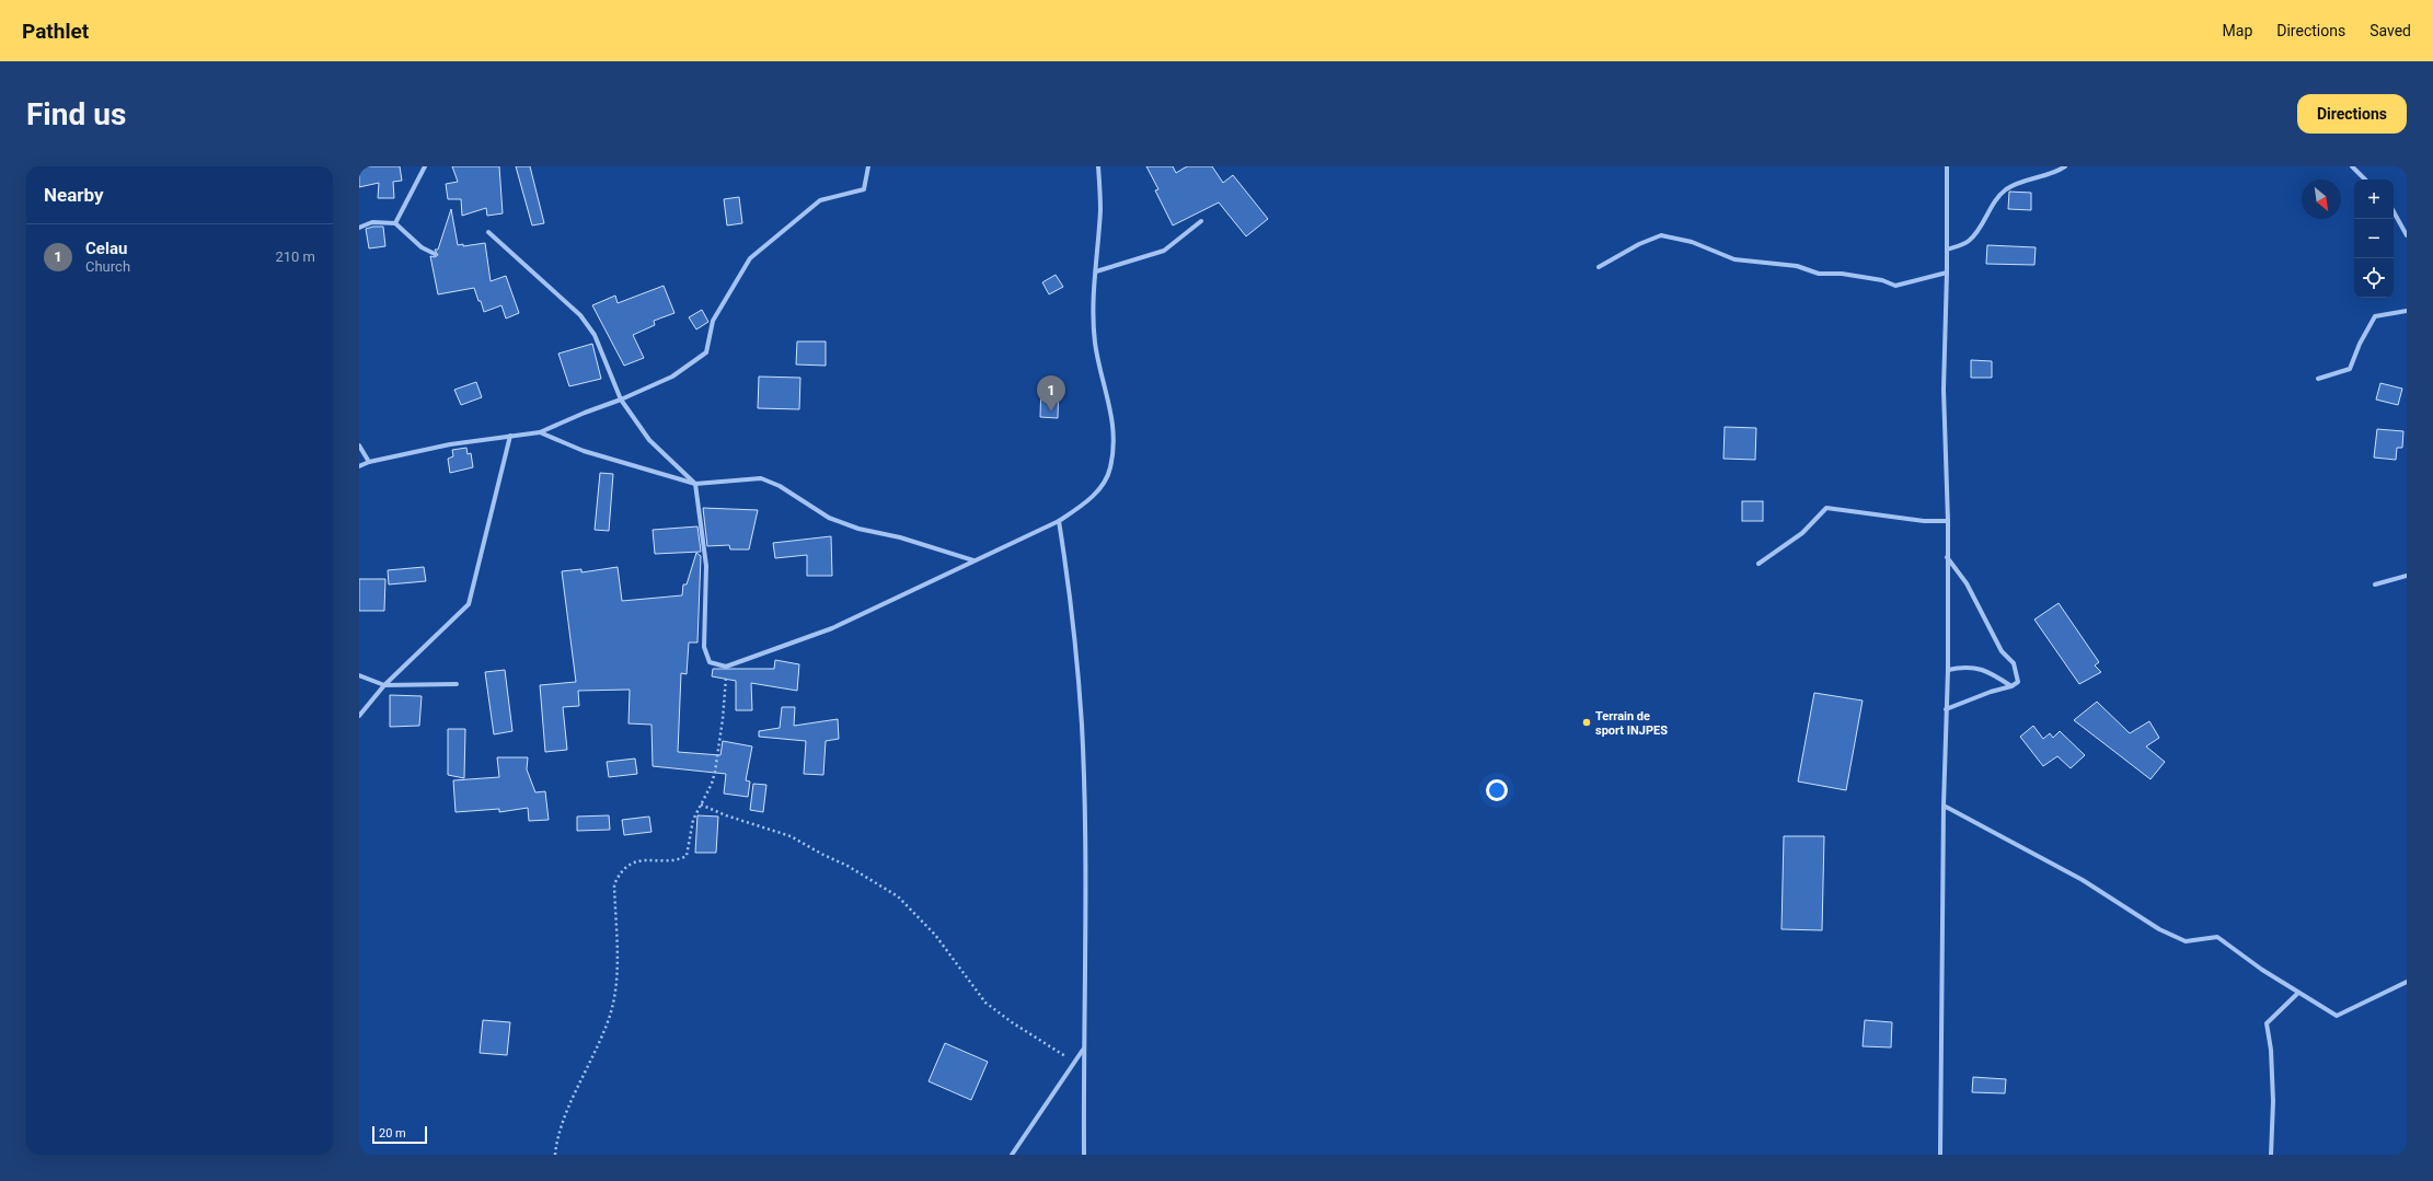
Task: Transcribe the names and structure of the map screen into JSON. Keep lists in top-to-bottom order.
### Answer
{
  "places": ["Terrain de sport INJPES"],
  "scale_bar": "20 m",
  "north": "bottom right",
  "page": {
    "header": "Pathlet",
    "nav": ["Map", "Directions", "Saved"],
    "buttons": "Directions",
    "title": "Find us",
    "heading": "Nearby",
    "map_buttons": ["+", "−"],
    "list": [
      {
        "mark": "1",
        "name": "Celau",
        "note": "Church",
        "value": "210 m"
      }
    ],
    "pins": "1",
    "scale": "20 m"
  }
}
